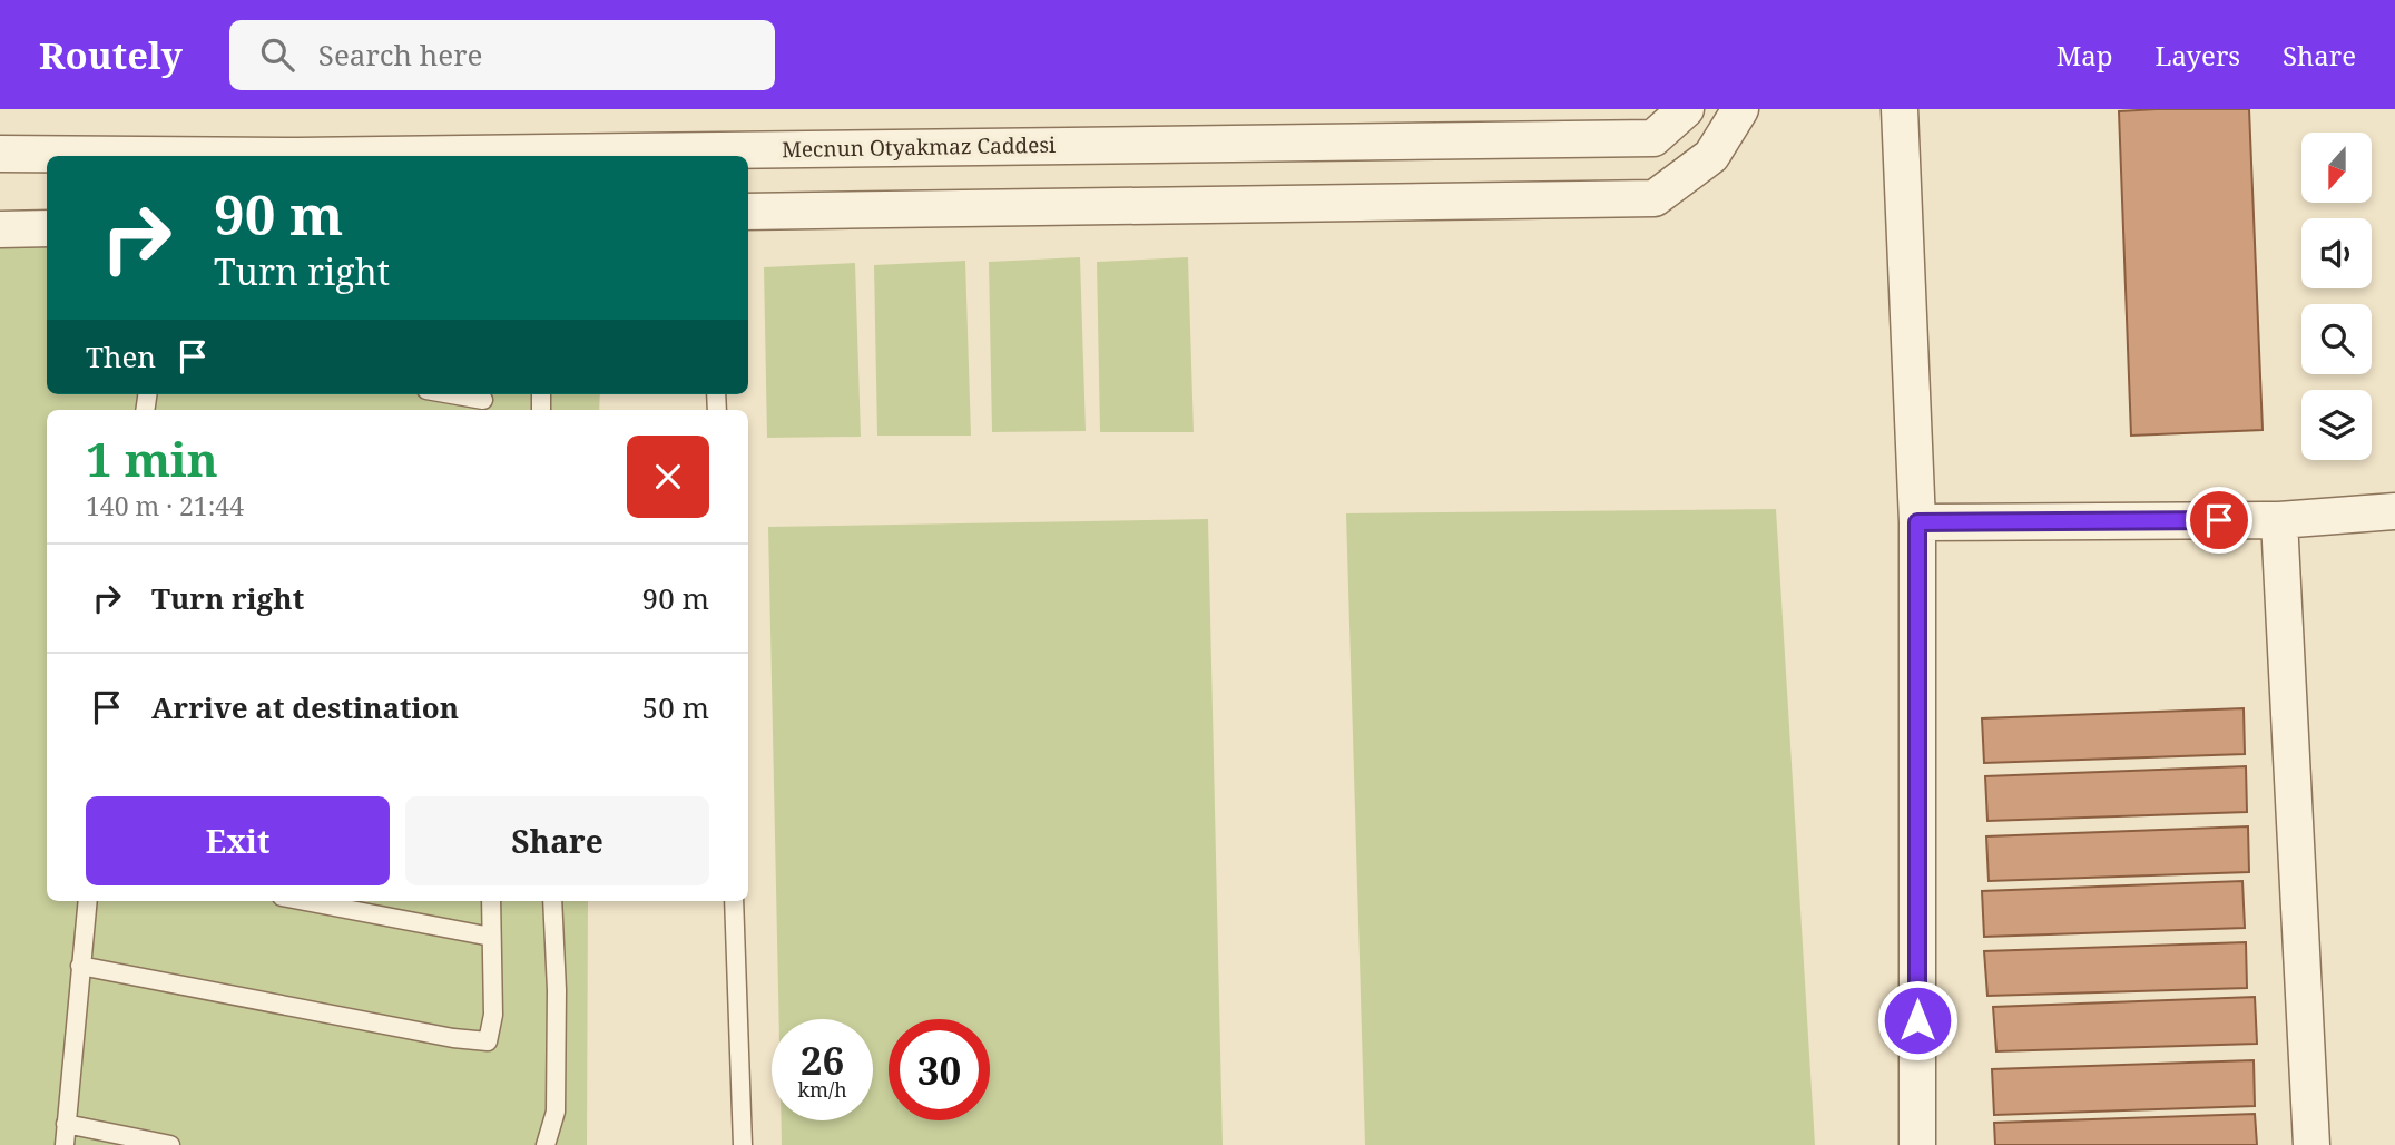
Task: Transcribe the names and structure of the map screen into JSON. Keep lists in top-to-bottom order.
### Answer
{
  "streets": {
    "street": ["Mecnun Otyakmaz Caddesi"]
  },
  "north": "bottom",
  "page": {
    "header": "Routely",
    "search": "Search here",
    "nav": ["Map", "Layers", "Share"],
    "turn": ["90 m", "Turn right"],
    "then": "Then",
    "heading": ["1 min", "140 m · 21:44"],
    "list": [
      {
        "name": "Turn right",
        "value": "90 m"
      },
      {
        "name": "Arrive at destination",
        "value": "50 m"
      }
    ],
    "buttons": ["Exit", "Share"],
    "speed": "26 km/h",
    "limit": "30"
  }
}
